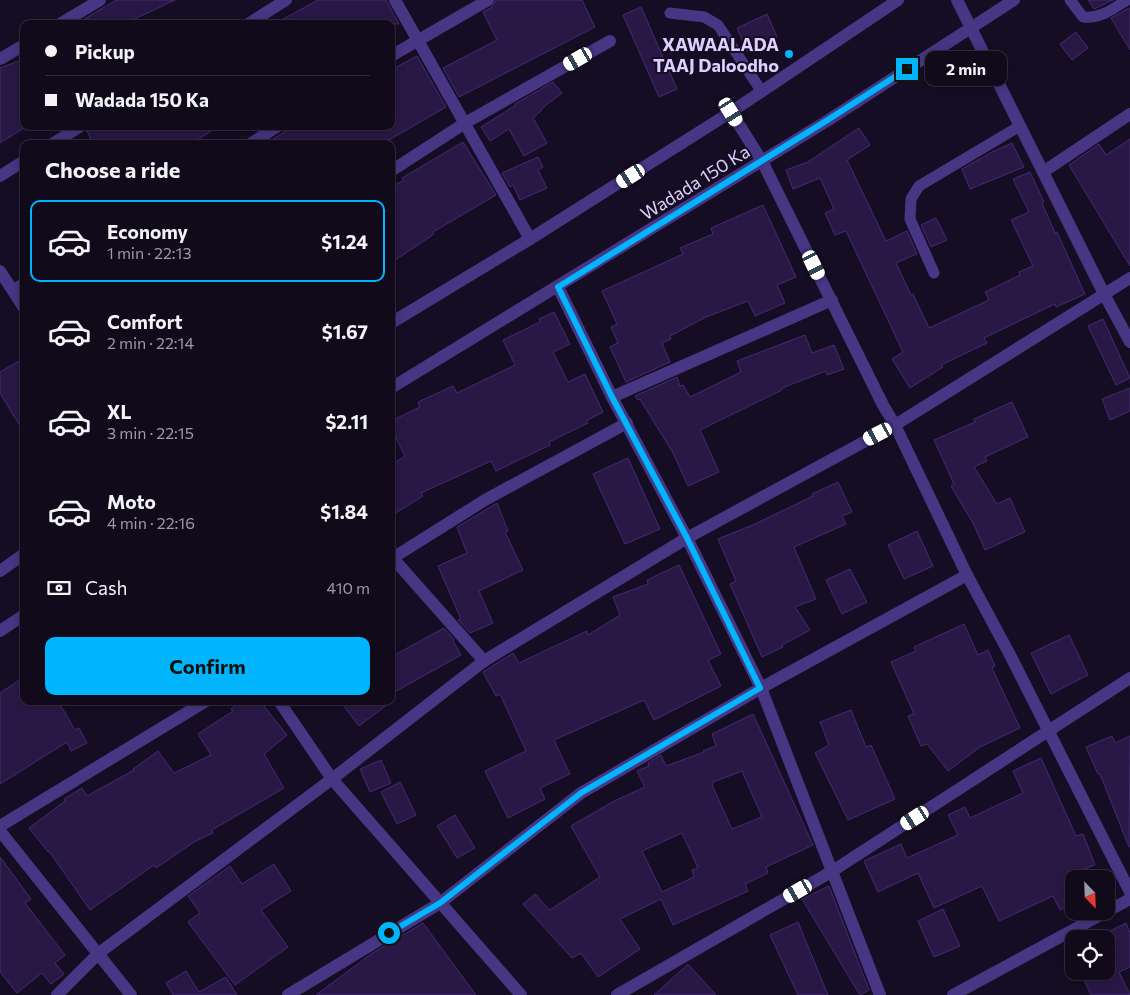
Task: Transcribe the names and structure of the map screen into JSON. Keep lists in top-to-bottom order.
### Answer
{
  "streets": {
    "street": ["Wadada 150 Ka"]
  },
  "places": ["XAWAALADA TAAJ Daloodho"],
  "north": "bottom right",
  "page": {
    "banner": ["Pickup", "Wadada 150 Ka"],
    "bubble": "2 min",
    "heading": "Choose a ride",
    "list": [
      {
        "name": "Economy",
        "note": "1 min · 22:13",
        "value": "$1.24"
      },
      {
        "name": "Comfort",
        "note": "2 min · 22:14",
        "value": "$1.67"
      },
      {
        "name": "XL",
        "note": "3 min · 22:15",
        "value": "$2.11"
      },
      {
        "name": "Moto",
        "note": "4 min · 22:16",
        "value": "$1.84"
      }
    ],
    "pay": ["Cash", "410 m"],
    "buttons": "Confirm"
  }
}
